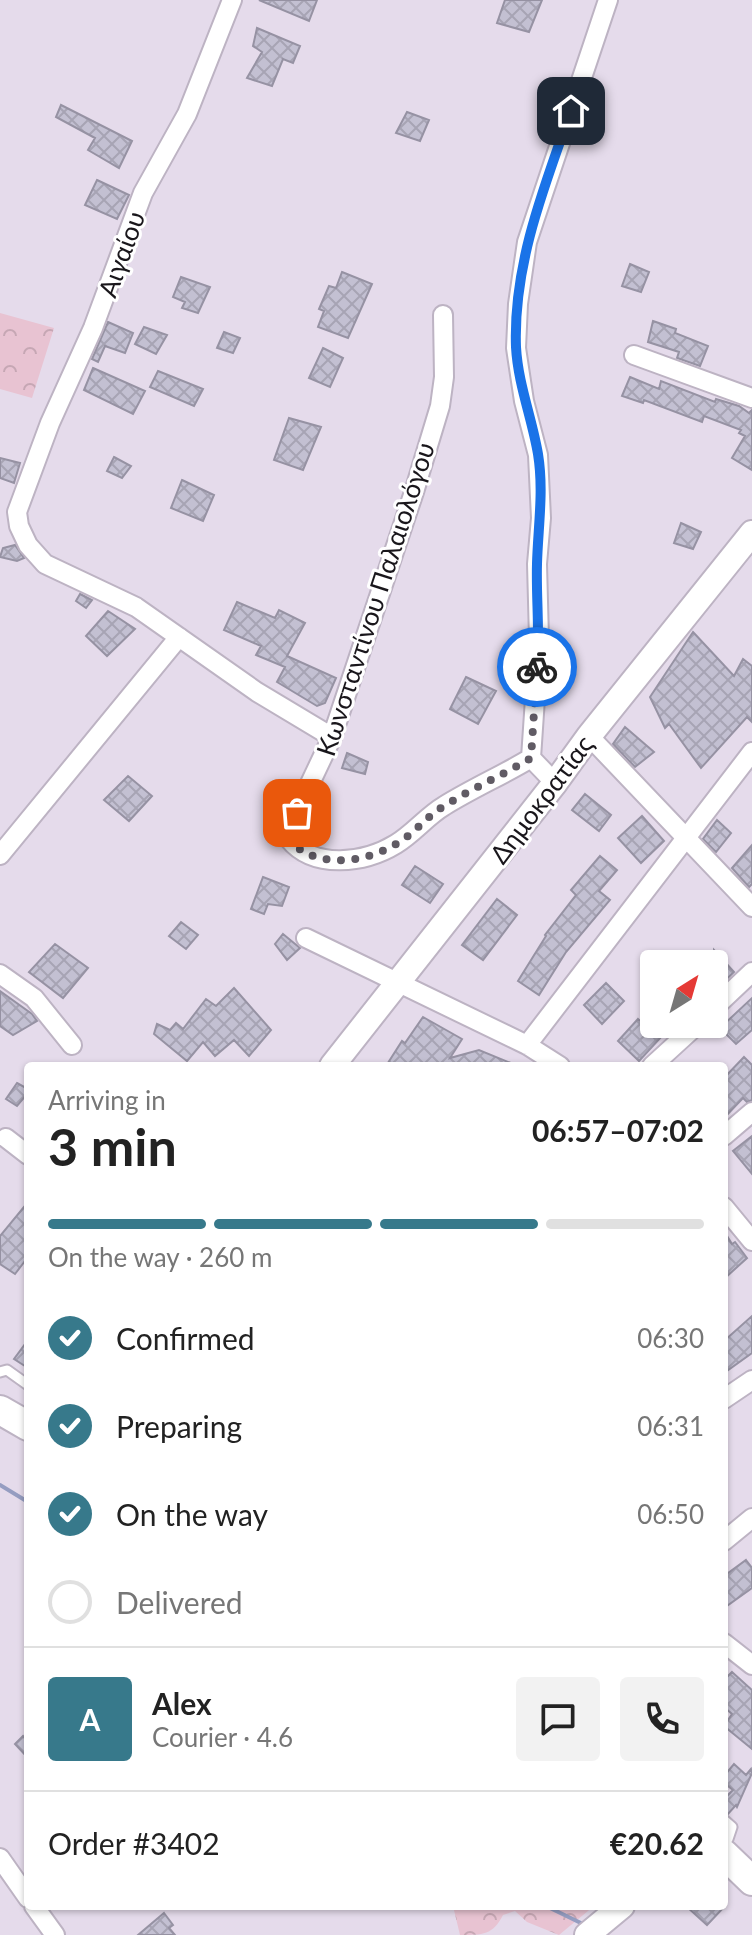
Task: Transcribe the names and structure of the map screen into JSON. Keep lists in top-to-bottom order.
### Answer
{
  "streets": {
    "street": ["Αιγαίου", "Κωνσταντίνου Παλαιολόγου", "Δημοκρατίας"]
  },
  "north": "top right",
  "page": {
    "heading": ["3 min", "Arriving in", "06:57–07:02"],
    "panel": [
      "Alex",
      "Courier · 4.6",
      "Order #3402",
      "€20.62"
    ],
    "bar": "On the way · 260 m",
    "list": [
      ["Confirmed", "06:30"],
      ["Preparing", "06:31"],
      ["On the way", "06:50"],
      "Delivered"
    ],
    "round": "A"
  }
}
